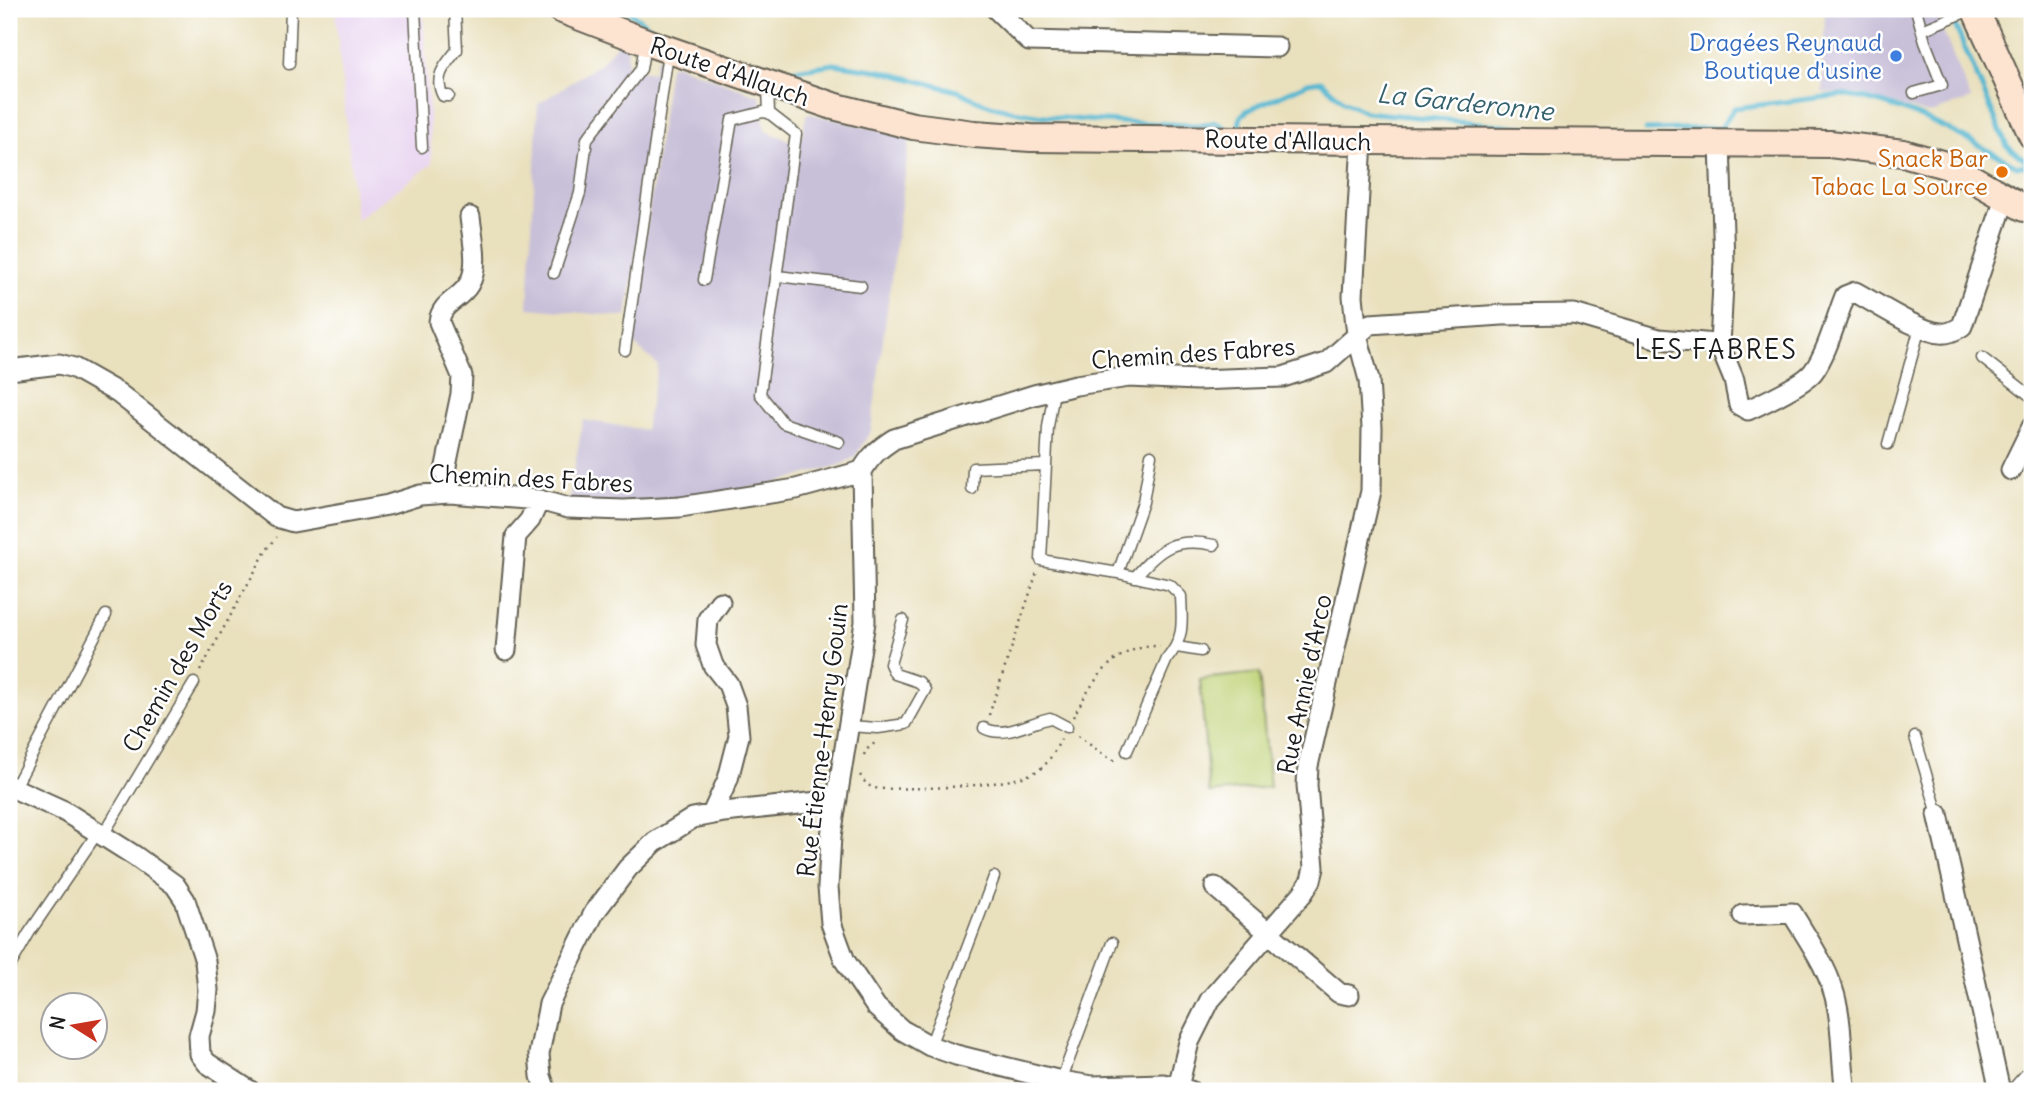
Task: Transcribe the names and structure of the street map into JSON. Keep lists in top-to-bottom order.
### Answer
{
  "streets": {
    "main road": ["Route d'Allauch"],
    "street": ["Chemin des Fabres", "Rue Annie d'Arco", "Rue Étienne-Henry Gouin"],
    "lane": ["Chemin des Morts"]
  },
  "crossings": [
    ["Route d'Allauch", "Rue Annie d'Arco"],
    ["Chemin des Fabres", "Chemin des Morts"],
    ["Chemin des Fabres", "Rue Annie d'Arco"],
    ["Chemin des Fabres", "Rue Étienne-Henry Gouin"],
    ["Rue Annie d'Arco", "Rue Étienne-Henry Gouin"]
  ],
  "districts": ["LES FABRES"],
  "water": ["La Garderonne"],
  "places": ["Dragées Reynaud Boutique d'usine", "Snack Bar Tabac La Source"],
  "north": "left"
}
